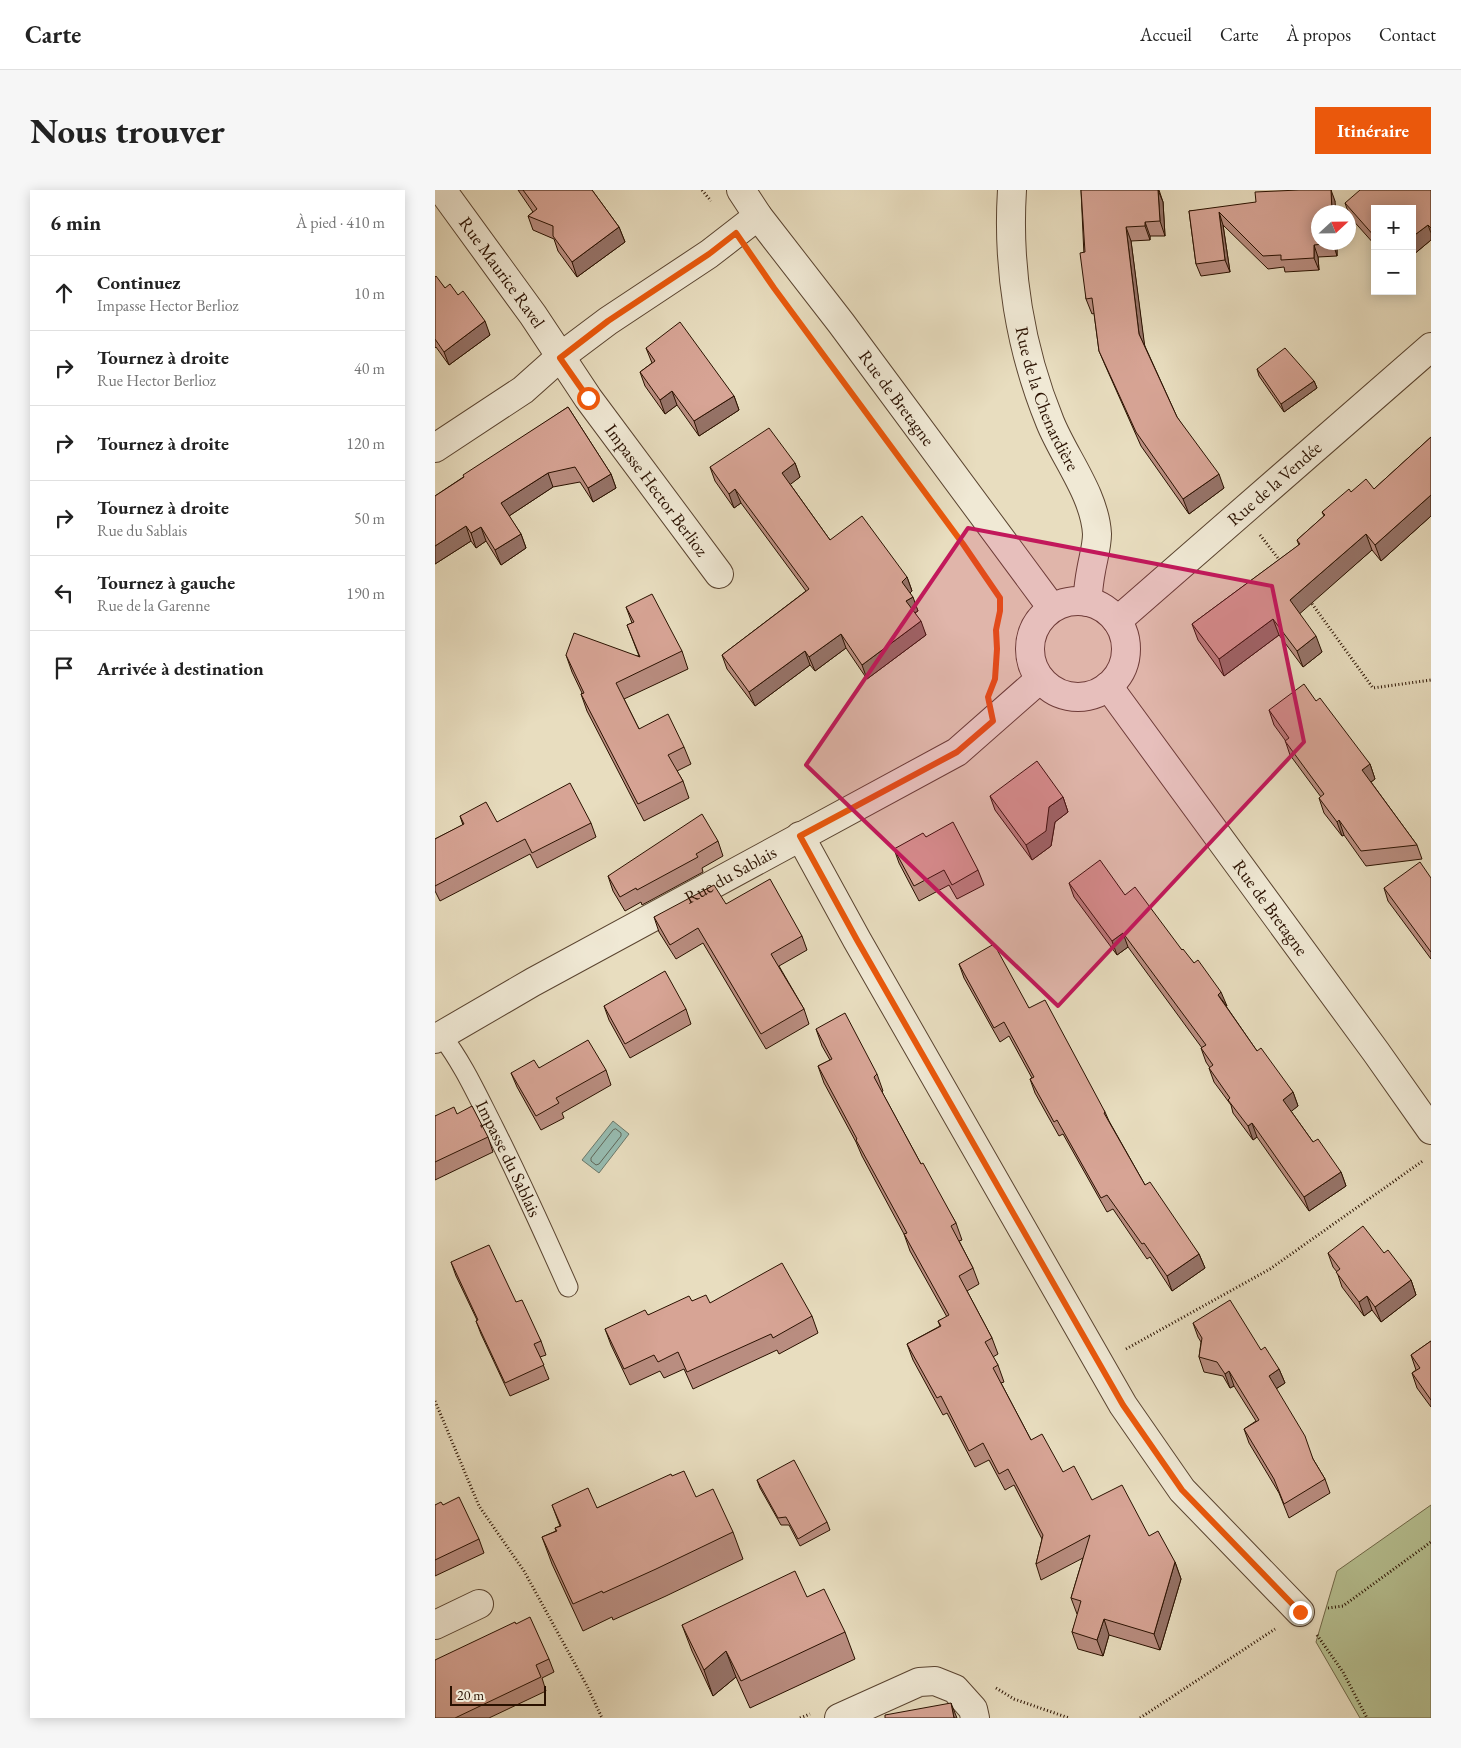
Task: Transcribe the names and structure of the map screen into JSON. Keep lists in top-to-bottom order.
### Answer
{
  "streets": {
    "street": [
      "Rue Maurice Ravel",
      "Rue de la Chenardière",
      "Rue de Bretagne",
      "Rue de la Vendée",
      "Impasse Hector Berlioz",
      "Rue du Sablais"
    ],
    "lane": ["Impasse du Sablais"]
  },
  "crossings": [
    ["Rue Maurice Ravel", "Impasse Hector Berlioz"],
    ["Rue de la Chenardière", "Rue de Bretagne"],
    ["Rue de la Chenardière", "Rue de la Vendée"],
    ["Rue de la Chenardière", "Rue du Sablais"],
    ["Rue de Bretagne", "Rue de la Vendée"],
    ["Rue de Bretagne", "Rue du Sablais"],
    ["Rue de la Vendée", "Rue du Sablais"],
    ["Rue du Sablais", "Impasse du Sablais"]
  ],
  "scale_bar": "20 m",
  "north": "right",
  "page": {
    "header": "Carte",
    "nav": [
      "Accueil",
      "Carte",
      "À propos",
      "Contact"
    ],
    "buttons": "Itinéraire",
    "title": "Nous trouver",
    "heading": ["6 min", "À pied · 410 m"],
    "map_buttons": ["+", "−"],
    "list": [
      ["Continuez", "Impasse Hector Berlioz", "10 m"],
      ["Tournez à droite", "Rue Hector Berlioz", "40 m"],
      ["Tournez à droite", "120 m"],
      ["Tournez à droite", "Rue du Sablais", "50 m"],
      ["Tournez à gauche", "Rue de la Garenne", "190 m"],
      "Arrivée à destination"
    ],
    "scale": "20 m"
  }
}
